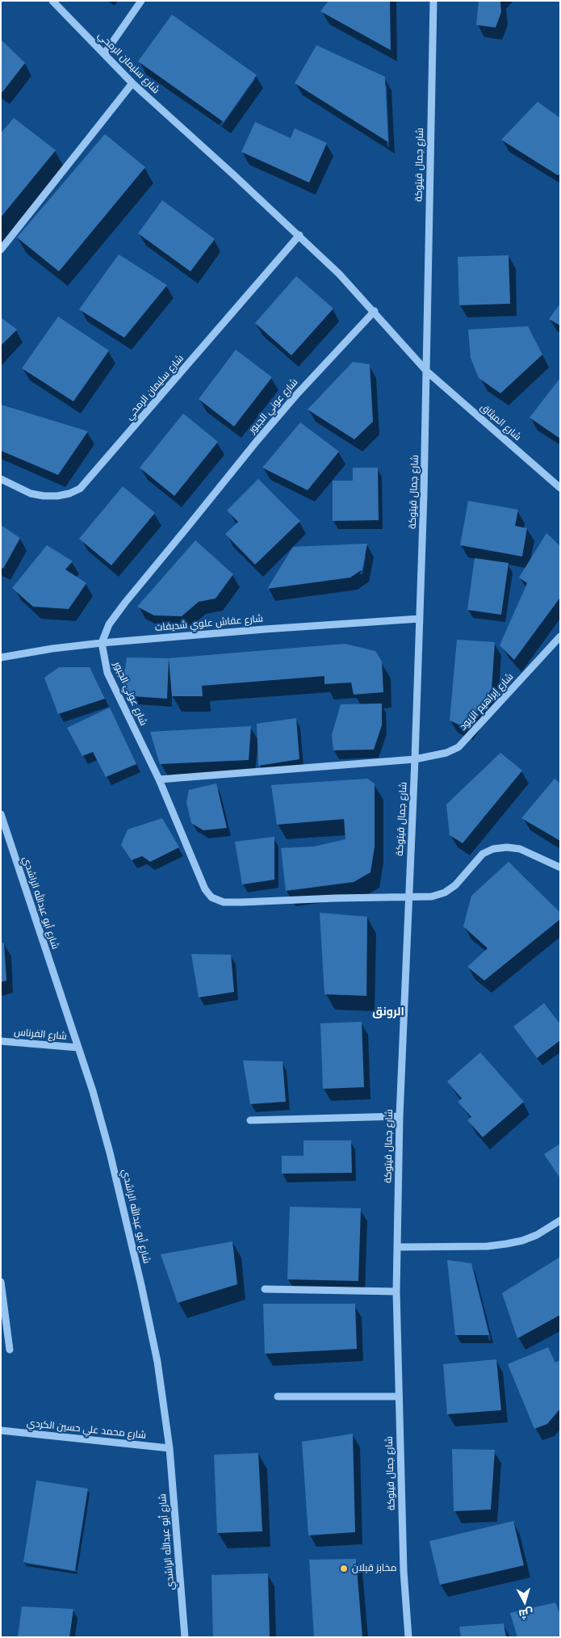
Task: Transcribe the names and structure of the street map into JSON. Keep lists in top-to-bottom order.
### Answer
{
  "streets": {
    "street": [
      "شارع سليمان الرمحي",
      "شارع جمال قيتوكة",
      "شارع عوني الجبور",
      "شارع الميثاق",
      "شارع عفاش علوي شديفات",
      "شارع إبراهيم الزيود",
      "شارع أبو عبدالله الراشدي",
      "شارع الفرناس",
      "شارع محمد علي حسين الكردي"
    ]
  },
  "crossings": [
    ["شارع سليمان الرمحي", "شارع جمال قيتوكة"],
    ["شارع سليمان الرمحي", "شارع عوني الجبور"],
    ["شارع سليمان الرمحي", "شارع الميثاق"],
    ["شارع جمال قيتوكة", "شارع عوني الجبور"],
    ["شارع جمال قيتوكة", "شارع الميثاق"],
    ["شارع جمال قيتوكة", "شارع عفاش علوي شديفات"],
    ["شارع جمال قيتوكة", "شارع إبراهيم الزيود"],
    ["شارع عوني الجبور", "شارع عفاش علوي شديفات"],
    ["شارع عوني الجبور", "شارع إبراهيم الزيود"],
    ["شارع أبو عبدالله الراشدي", "شارع الفرناس"],
    ["شارع أبو عبدالله الراشدي", "شارع محمد علي حسين الكردي"]
  ],
  "districts": ["الرونق"],
  "places": ["مخابز قبلان"],
  "north": "bottom"
}
